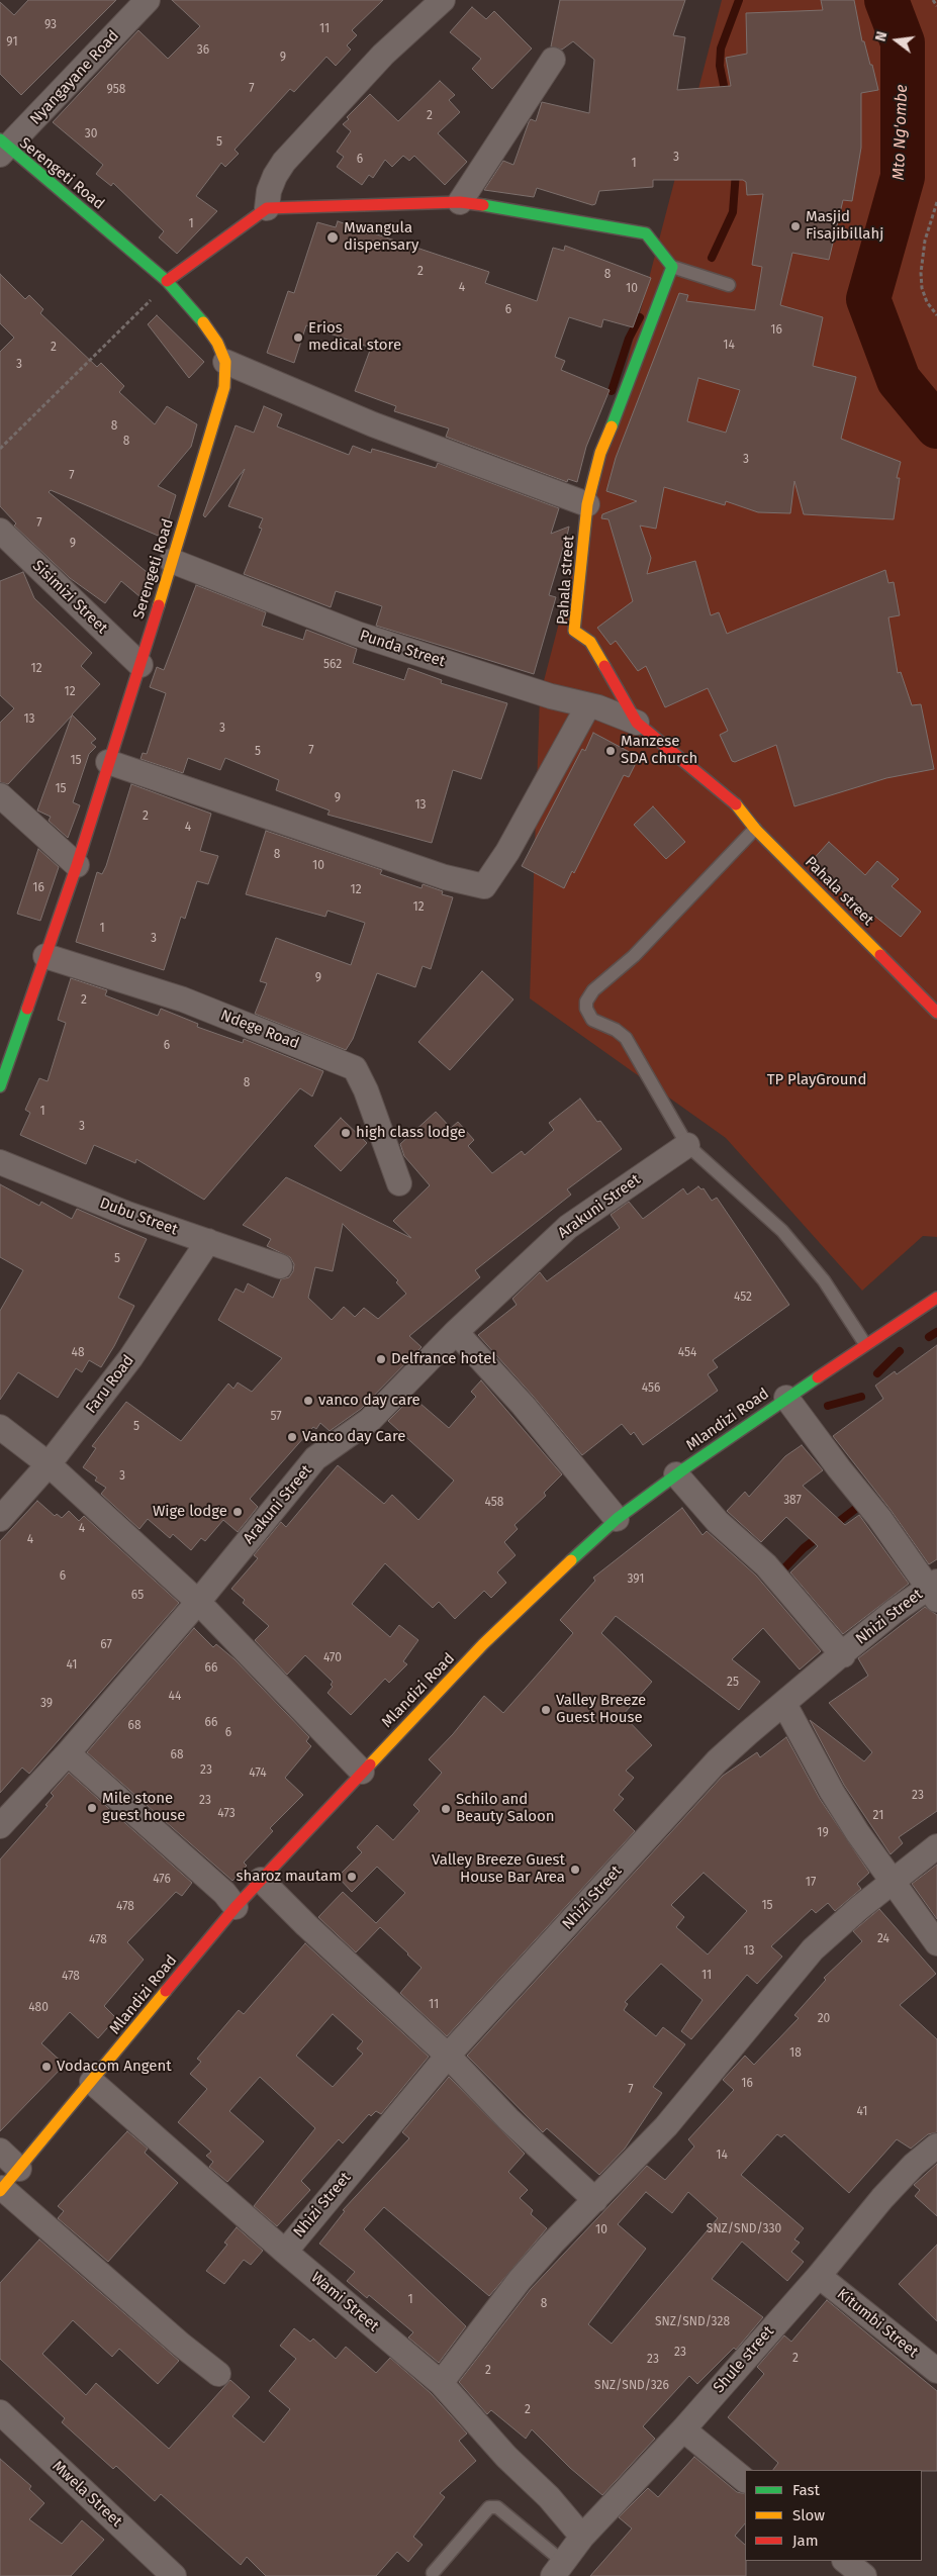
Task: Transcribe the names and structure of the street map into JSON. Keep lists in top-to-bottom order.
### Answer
{
  "streets": {
    "street": [
      "Nyangayane Road",
      "Serengeti Road",
      "Pahala street",
      "Sisimizi Street",
      "Punda Street",
      "Ndege Road",
      "Arakuni Street",
      "Dubu Street",
      "Faru Road",
      "Mlandizi Road",
      "Nhizi Street",
      "Wami Street",
      "Kitumbi Street",
      "Shule street",
      "Mwela Street"
    ]
  },
  "crossings": [
    ["Nyangayane Road", "Serengeti Road"],
    ["Serengeti Road", "Sisimizi Street"],
    ["Serengeti Road", "Punda Street"],
    ["Serengeti Road", "Ndege Road"],
    ["Pahala street", "Punda Street"],
    ["Dubu Street", "Faru Road"],
    ["Mlandizi Road", "Wami Street"],
    ["Nhizi Street", "Wami Street"],
    ["Wami Street", "Shule street"],
    ["Kitumbi Street", "Shule street"]
  ],
  "water": ["Mto Ng'ombe"],
  "parks": ["TP PlayGround"],
  "places": [
    "Masjid Fisajibillahj",
    "Mwangula dispensary",
    "Erios medical store",
    "Manzese SDA church",
    "high class lodge",
    "Delfrance hotel",
    "vanco day care",
    "Vanco day Care",
    "Wige lodge",
    "Valley Breeze Guest House",
    "Mile stone guest house",
    "Schilo and Beauty Saloon",
    "Valley Breeze Guest House Bar Area",
    "sharoz mautam",
    "Vodacom Angent"
  ],
  "house_numbers": [
    "93",
    "11",
    "91",
    "36",
    "9",
    "7",
    "958",
    "2",
    "30",
    "5",
    "3",
    "6",
    "1",
    "1",
    "2",
    "8",
    "4",
    "10",
    "6",
    "16",
    "14",
    "2",
    "3",
    "8",
    "8",
    "3",
    "7",
    "7",
    "9",
    "562",
    "12",
    "12",
    "13",
    "3",
    "7",
    "5",
    "15",
    "15",
    "9",
    "13",
    "2",
    "4",
    "8",
    "10",
    "16",
    "12",
    "12",
    "1",
    "3",
    "9",
    "2",
    "6",
    "8",
    "1",
    "3",
    "5",
    "452",
    "48",
    "454",
    "456",
    "57",
    "5",
    "3",
    "387",
    "458",
    "4",
    "4",
    "6",
    "391",
    "65",
    "67",
    "470",
    "41",
    "66",
    "25",
    "44",
    "39",
    "66",
    "68",
    "6",
    "68",
    "23",
    "474",
    "23",
    "23",
    "473",
    "21",
    "19",
    "476",
    "17",
    "15",
    "478",
    "24",
    "478",
    "13",
    "11",
    "478",
    "11",
    "480",
    "20",
    "18",
    "16",
    "7",
    "41",
    "14",
    "SNZ/SND/330",
    "10",
    "1",
    "8",
    "SNZ/SND/328",
    "23",
    "2",
    "23",
    "2",
    "SNZ/SND/326",
    "2"
  ],
  "legend": ["Fast", "Slow", "Jam"],
  "north": "left"
}
